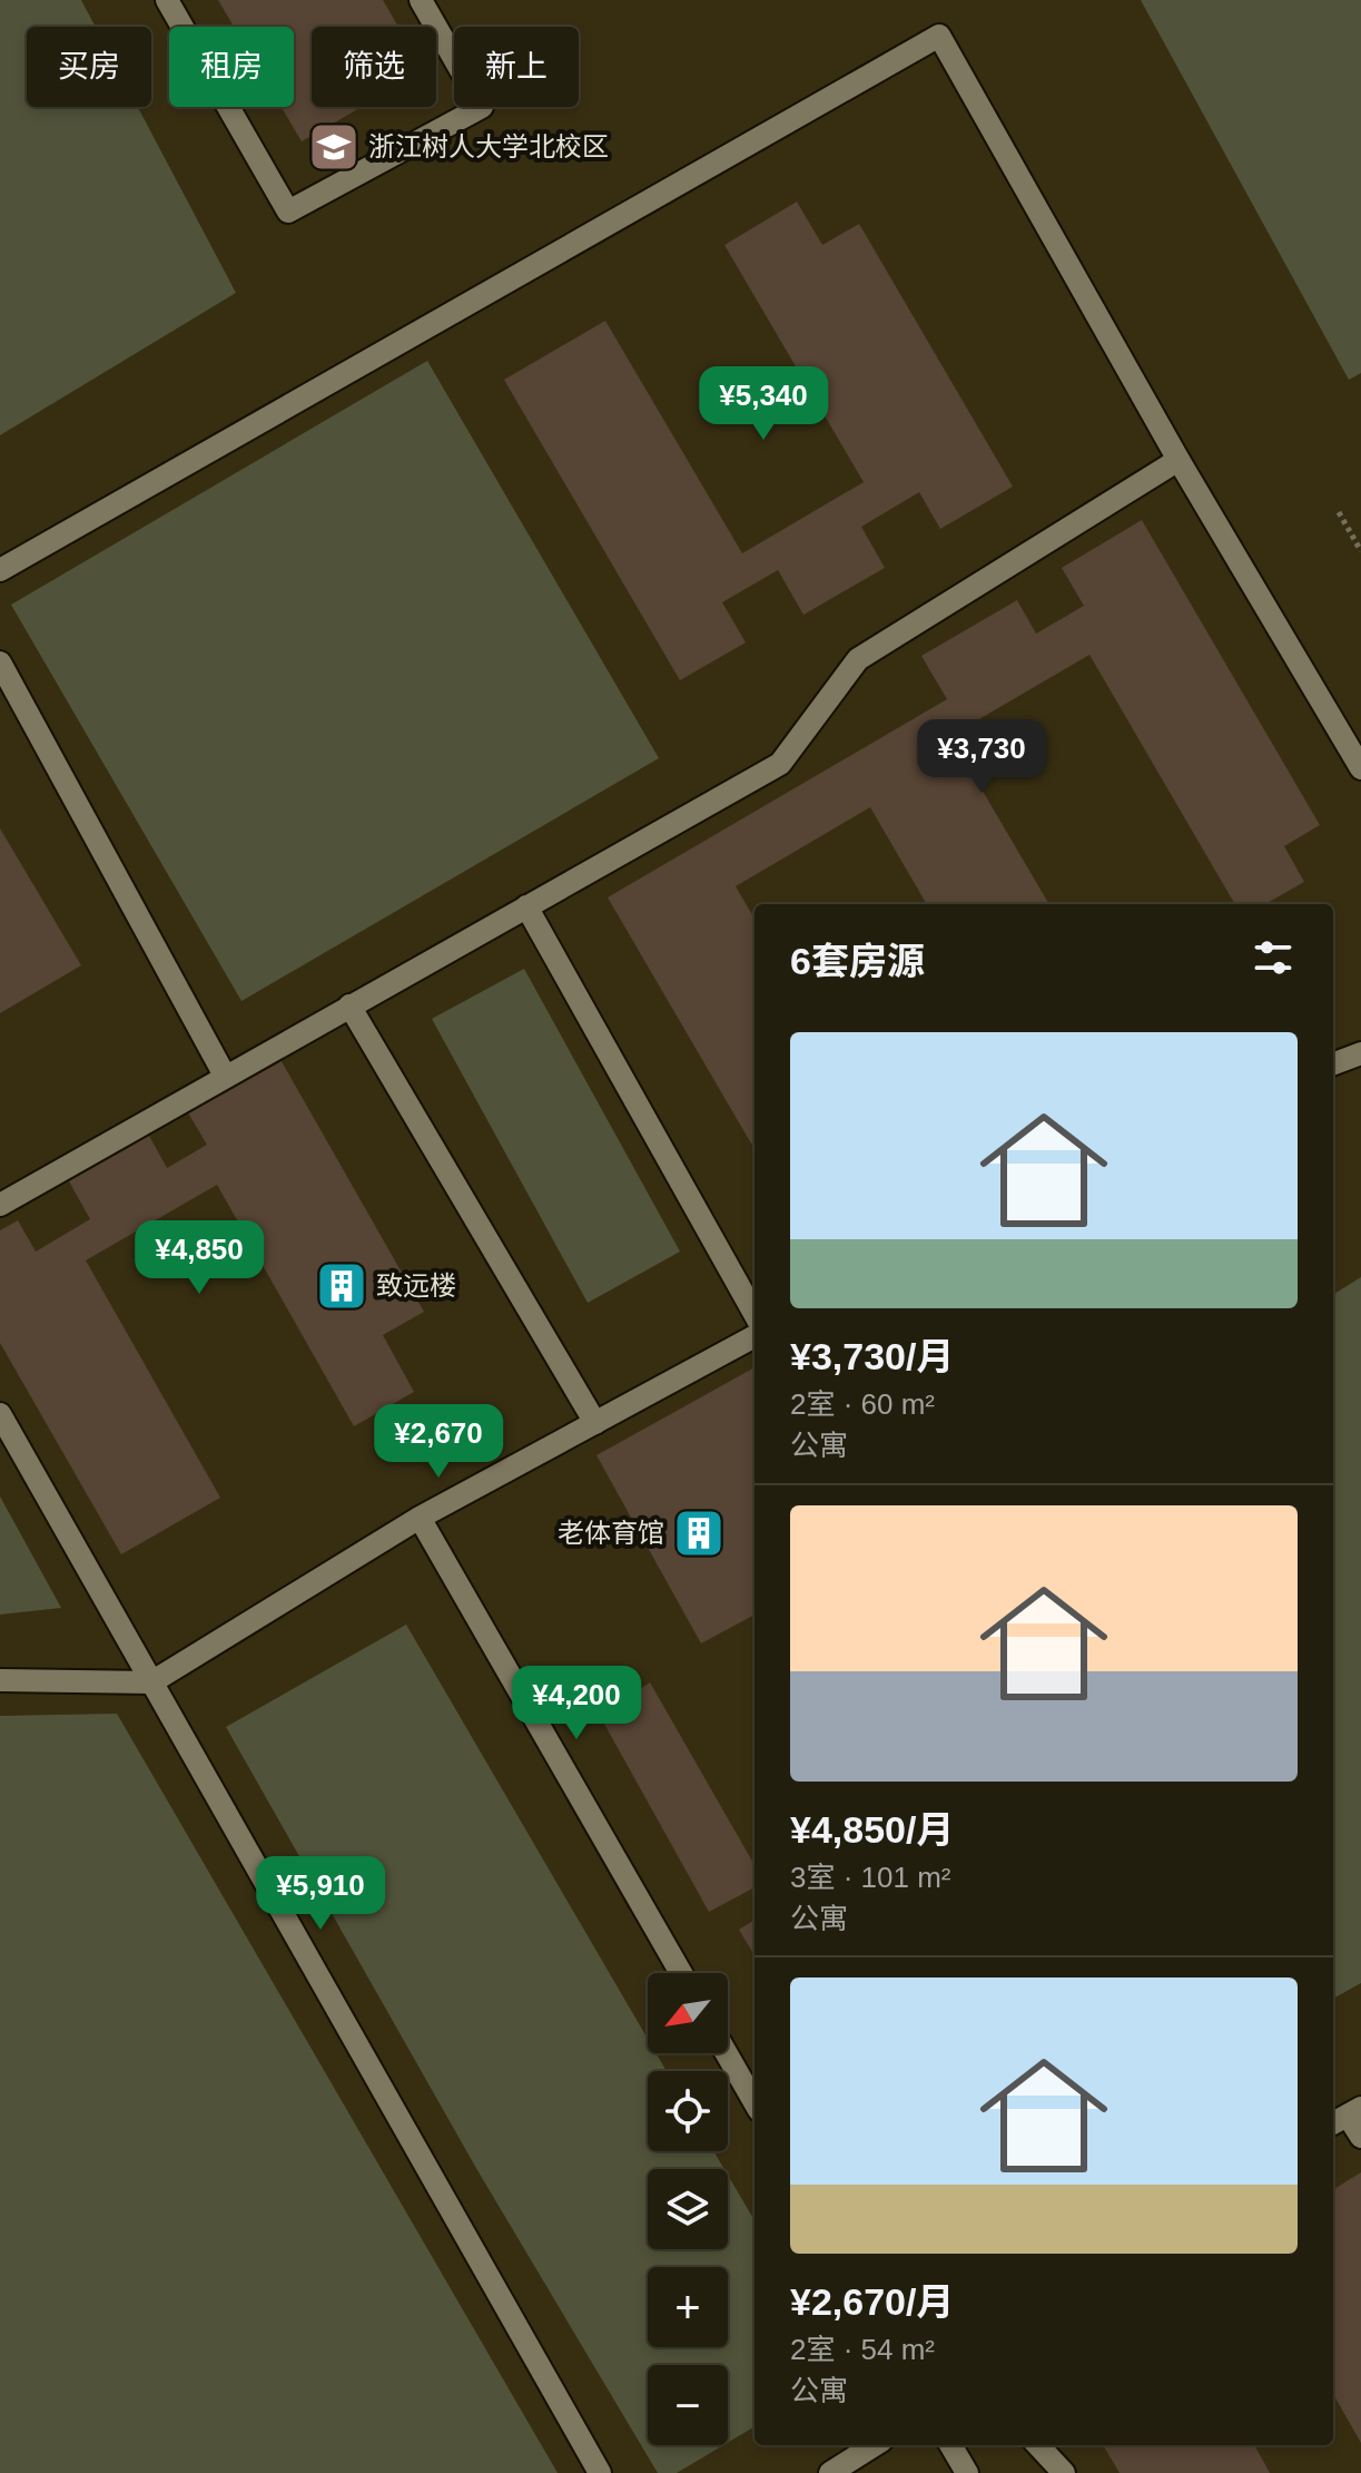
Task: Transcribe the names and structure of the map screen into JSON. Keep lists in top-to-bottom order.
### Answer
{
  "places": {
    "school or university": ["浙江树人大学北校区"],
    "building": ["致远楼", "老体育馆"]
  },
  "north": "bottom left",
  "page": {
    "chip": [
      "买房",
      "租房",
      "筛选",
      "新上"
    ],
    "price": [
      "¥5,340",
      "¥3,730",
      "¥4,850",
      "¥2,670",
      "¥4,200",
      "¥5,910"
    ],
    "heading": "6套房源",
    "list": [
      {
        "name": "¥3,730/月",
        "note": "2室 · 60 m² · 公寓"
      },
      {
        "name": "¥4,850/月",
        "note": "3室 · 101 m² · 公寓"
      },
      {
        "name": "¥2,670/月",
        "note": "2室 · 54 m² · 公寓"
      }
    ],
    "map_buttons": ["+", "−"]
  }
}
